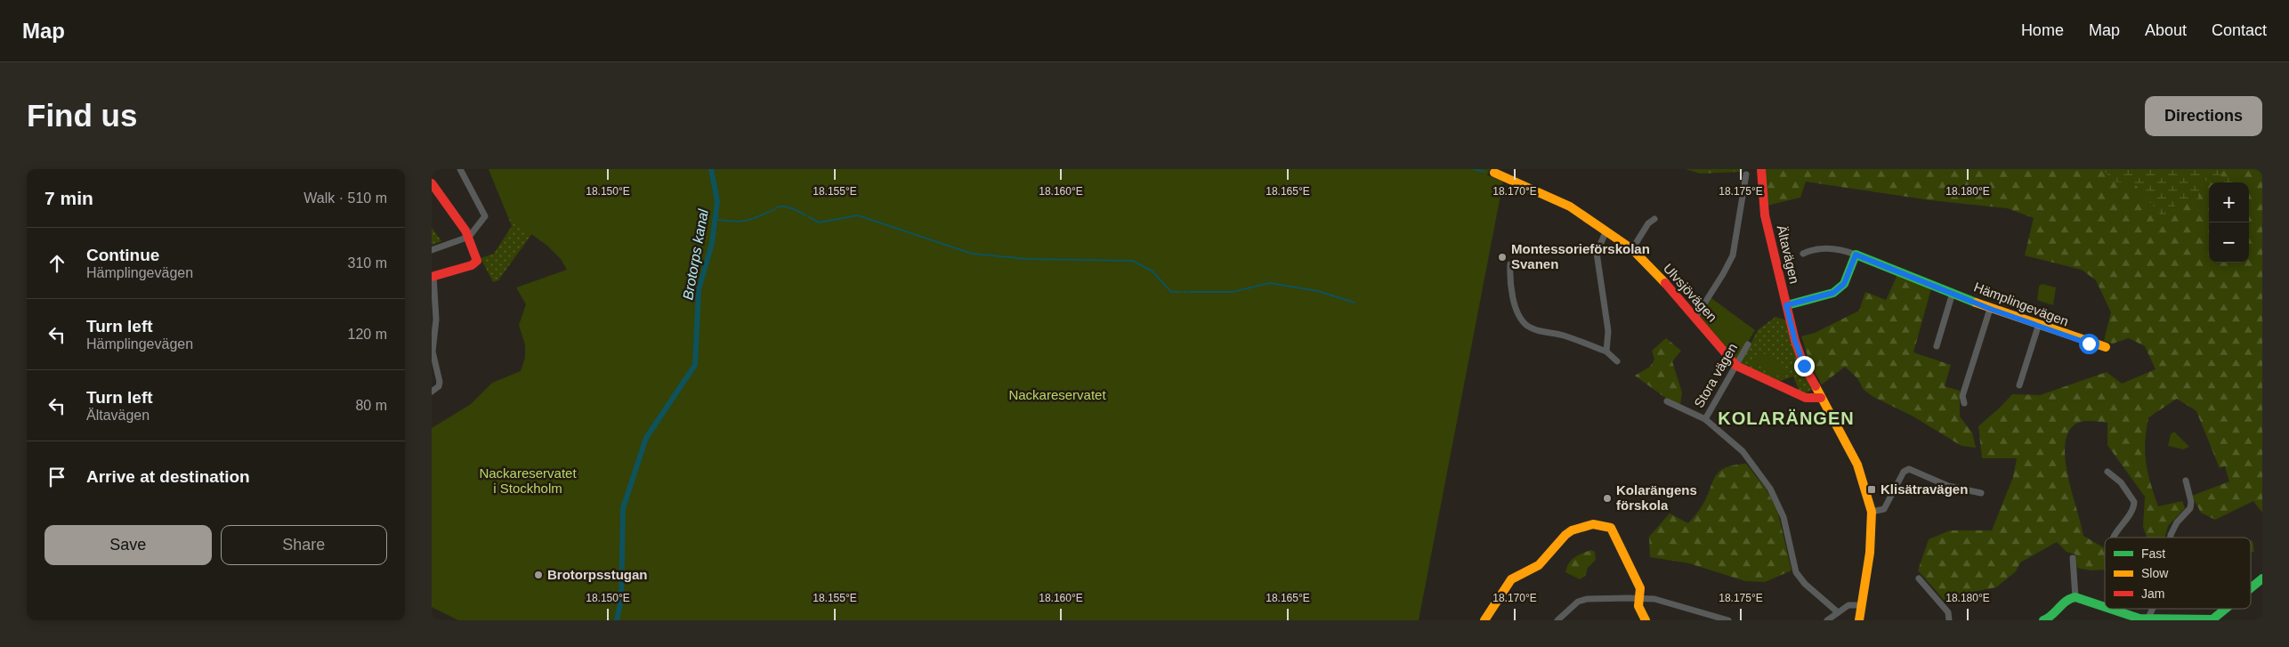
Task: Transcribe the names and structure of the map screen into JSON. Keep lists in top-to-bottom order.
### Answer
{
  "streets": {
    "street": [
      "Ältavägen",
      "Ulvsjövägen",
      "Hämplingevägen",
      "Stora vägen"
    ]
  },
  "crossings": [
    ["Ältavägen", "Ulvsjövägen"],
    ["Ulvsjövägen", "Stora vägen"]
  ],
  "districts": ["KOLARÄNGEN"],
  "water": ["Brotorps kanal"],
  "parks": ["Nackareservatet", "Nackareservatet i Stockholm"],
  "places": {
    "other": ["Montessorieförskolan Svanen", "Kolarängens förskola", "Brotorpsstugan"],
    "transit": ["Klisätravägen"]
  },
  "legend": ["Fast", "Slow", "Jam"],
  "page": {
    "header": "Map",
    "nav": [
      "Home",
      "Map",
      "About",
      "Contact"
    ],
    "buttons": [
      "Directions",
      ["Save", "Share"]
    ],
    "title": "Find us",
    "heading": ["7 min", "Walk · 510 m"],
    "map_buttons": ["+", "−"],
    "list": [
      ["Continue", "Hämplingevägen", "310 m"],
      ["Turn left", "Hämplingevägen", "120 m"],
      ["Turn left", "Ältavägen", "80 m"],
      "Arrive at destination"
    ]
  },
  "coordinates": [
    "18.150°E",
    "18.155°E",
    "18.160°E",
    "18.165°E",
    "18.170°E",
    "18.175°E",
    "18.180°E"
  ]
}
